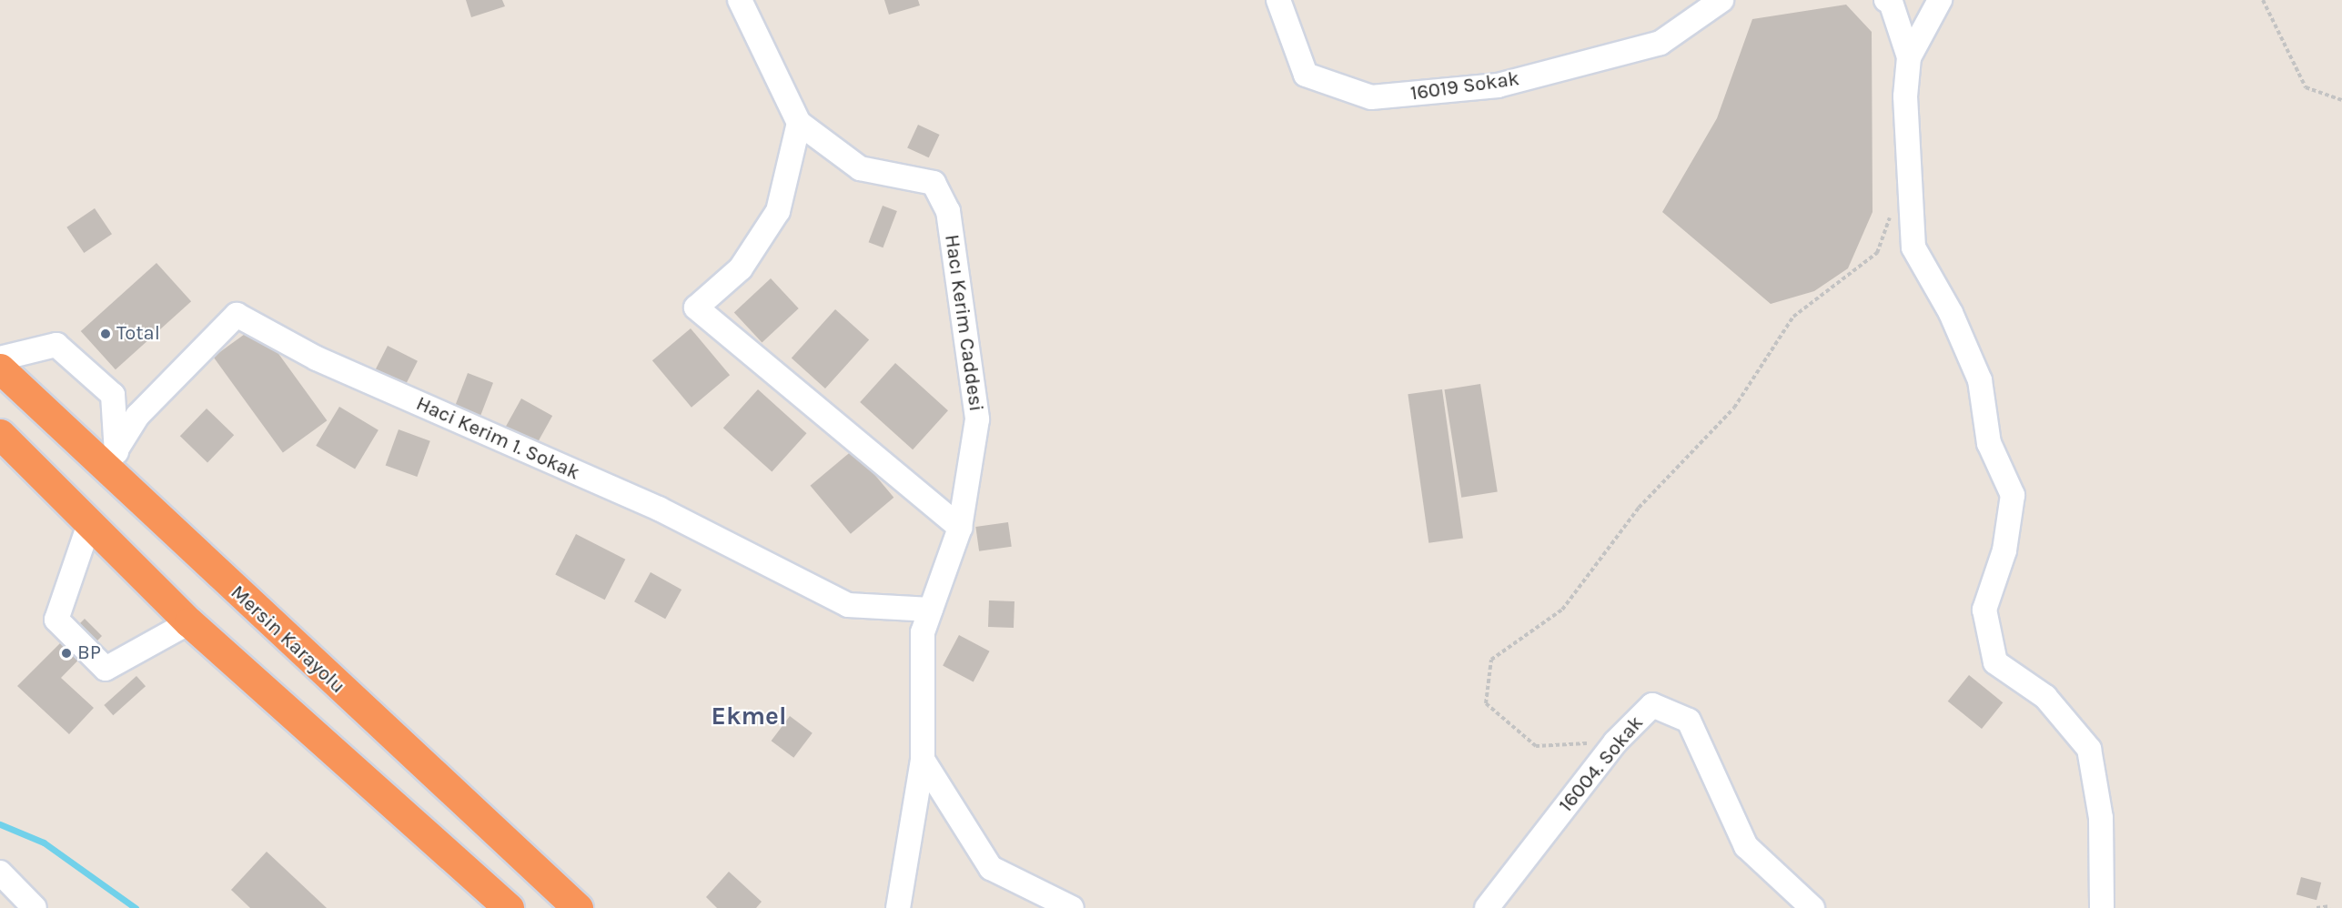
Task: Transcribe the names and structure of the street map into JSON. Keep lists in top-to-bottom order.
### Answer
{
  "streets": {
    "highway": ["Mersin Karayolu"],
    "street": [
      "16019 Sokak",
      "Hacı Kerim Caddesi",
      "Haci Kerim 1. Sokak",
      "16004. Sokak"
    ]
  },
  "crossings": [
    ["Hacı Kerim Caddesi", "Haci Kerim 1. Sokak"]
  ],
  "districts": ["Ekmel"],
  "places": ["Total", "BP"]
}
